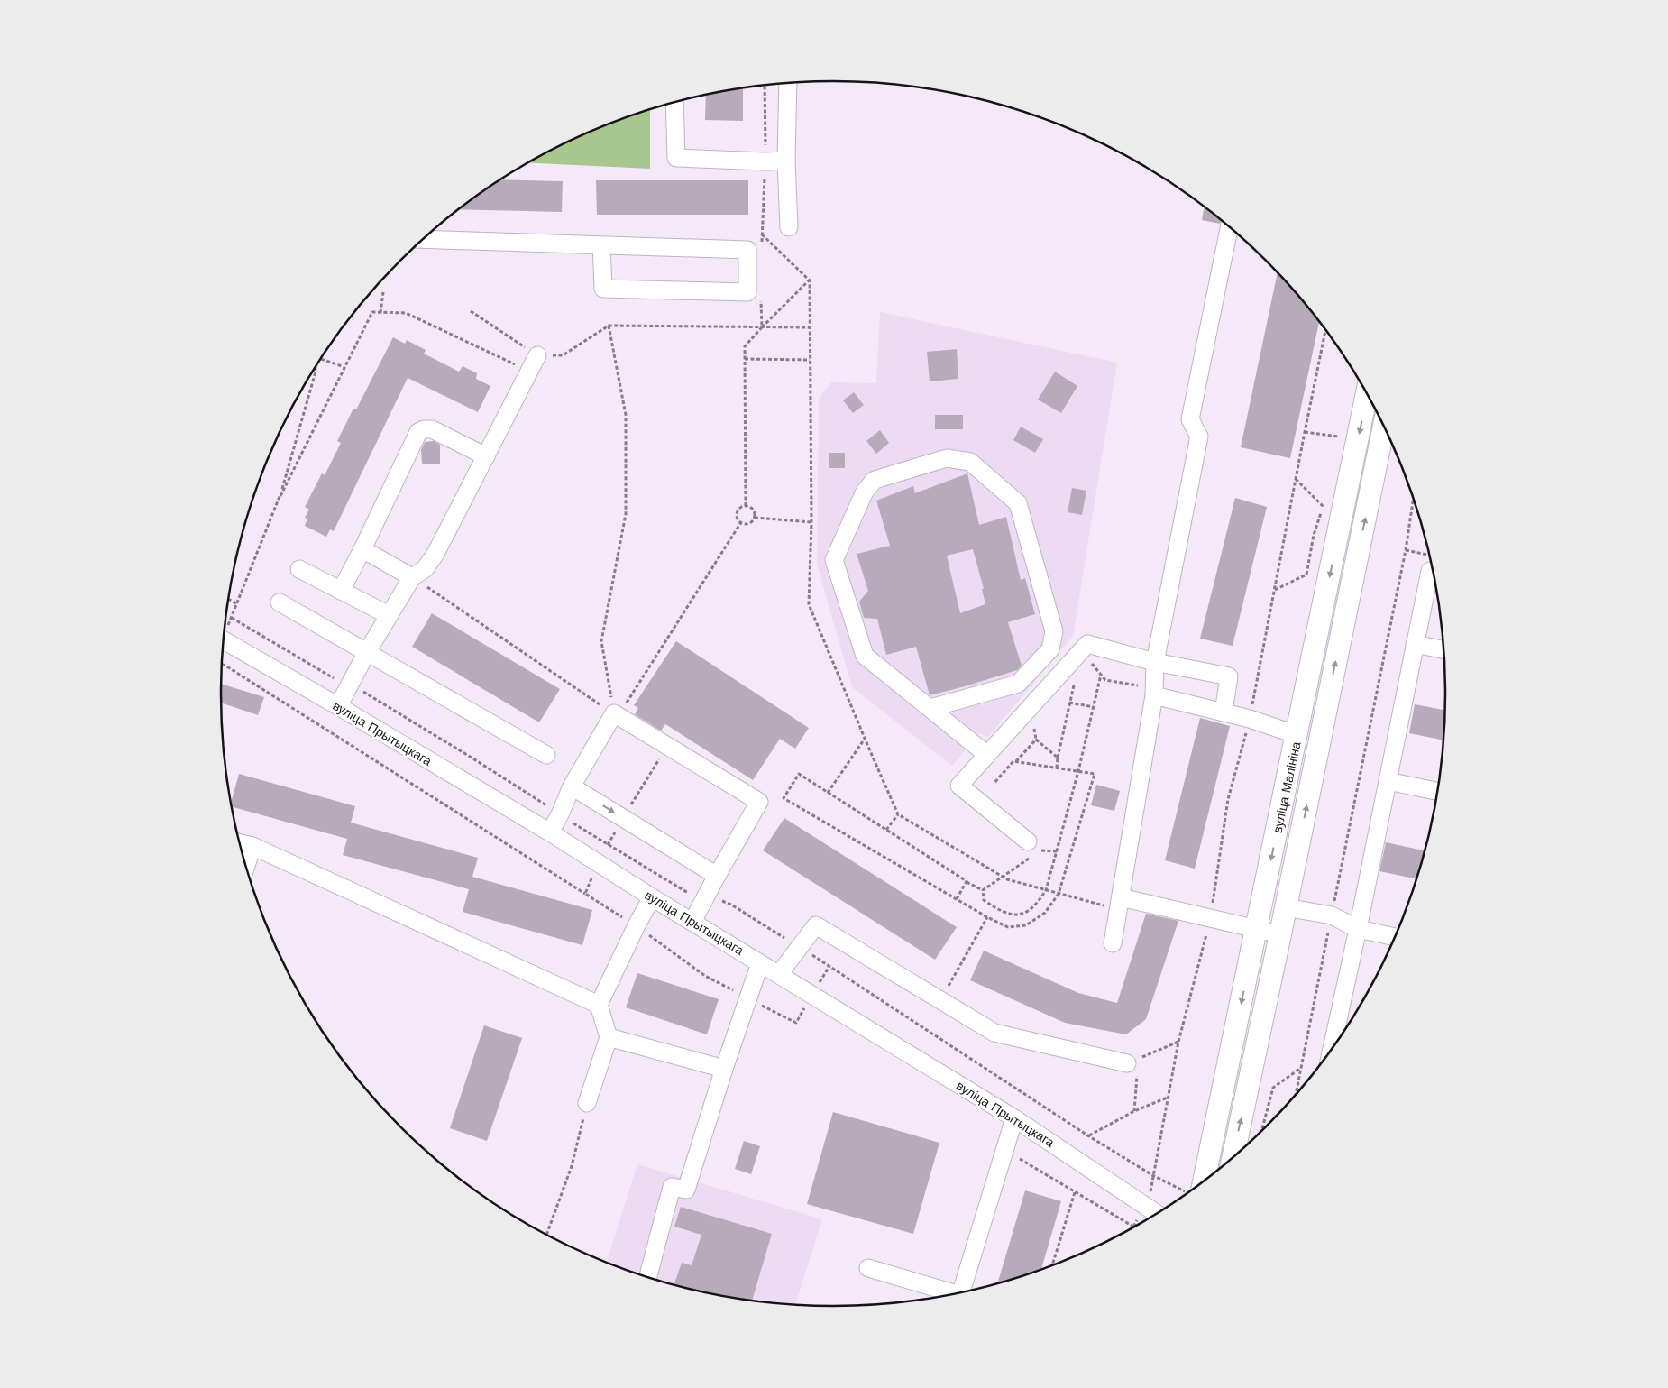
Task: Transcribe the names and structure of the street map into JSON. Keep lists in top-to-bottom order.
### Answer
{
  "streets": {
    "main road": ["вуліца Малініна"],
    "street": ["вуліца Прытыцкага"]
  }
}
